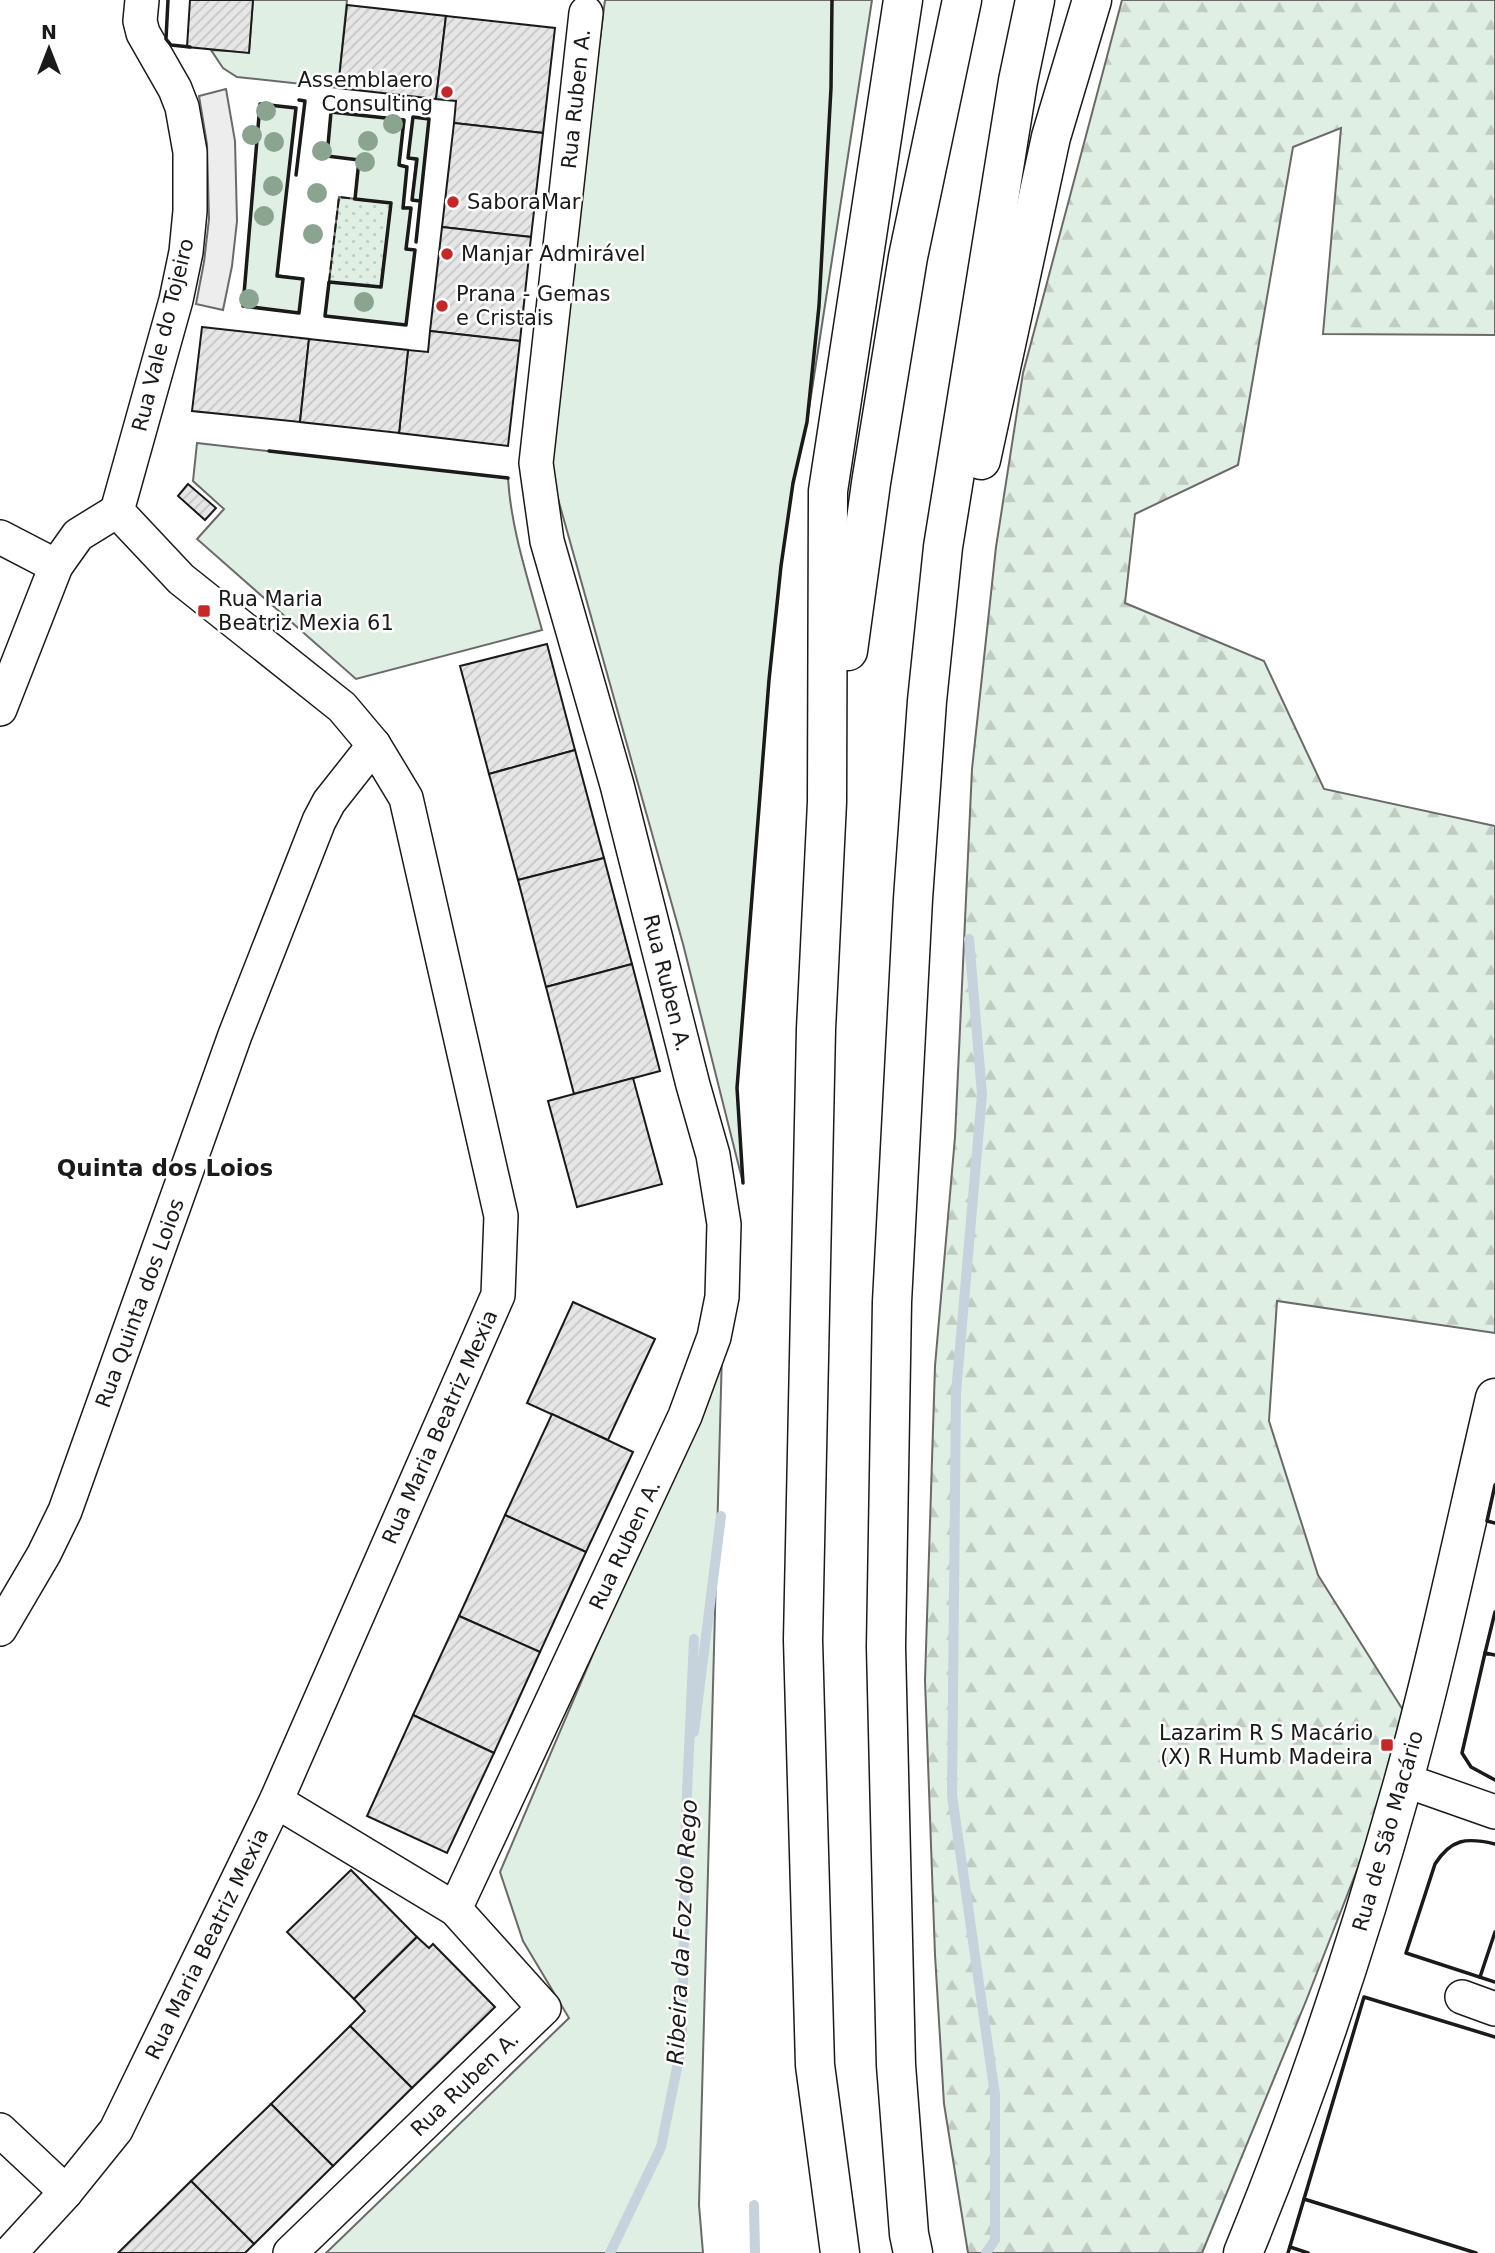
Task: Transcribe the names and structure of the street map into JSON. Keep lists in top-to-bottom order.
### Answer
{
  "streets": {
    "main road": ["Rua de São Macário"],
    "street": [
      "Rua Ruben A.",
      "Rua Vale do Tojeiro",
      "Rua Quinta dos Loios",
      "Rua Maria Beatriz Mexia"
    ]
  },
  "crossings": [
    ["Rua Ruben A.", "Rua Maria Beatriz Mexia"],
    ["Rua Vale do Tojeiro", "Rua Maria Beatriz Mexia"],
    ["Rua Quinta dos Loios", "Rua Maria Beatriz Mexia"]
  ],
  "districts": ["Quinta dos Loios"],
  "water": ["Ribeira da Foz do Rego"],
  "places": {
    "other": [
      "Assemblaero Consulting",
      "SaboraMar",
      "Manjar Admirável",
      "Prana - Gemas e Cristais"
    ],
    "transit": ["Rua Maria Beatriz Mexia 61", "Lazarim R S Macário (X) R Humb Madeira"]
  },
  "north": "top"
}
